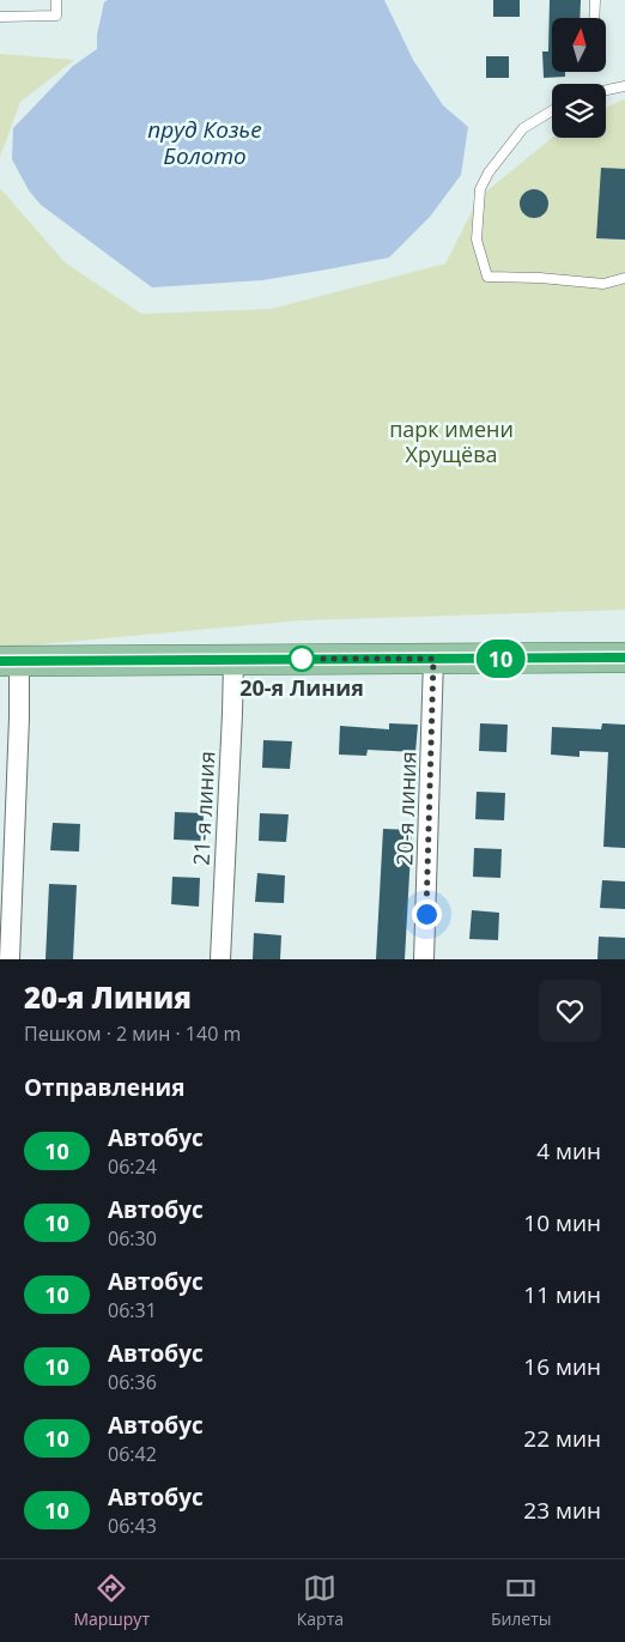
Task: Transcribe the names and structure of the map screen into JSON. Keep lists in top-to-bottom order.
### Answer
{
  "streets": {
    "street": ["21-я линия", "20-я линия"]
  },
  "water": ["пруд Козье Болото"],
  "parks": ["парк имени Хрущёва"],
  "places": ["20-я Линия"],
  "lines": ["bus line 10"],
  "north": "top",
  "page": {
    "on_map": "10",
    "heading": [
      ["20-я Линия", "Пешком · 2 мин · 140 m"],
      "Отправления"
    ],
    "list": [
      {
        "mark": "10",
        "name": "Автобус",
        "note": "06:24",
        "value": "4 мин"
      },
      {
        "mark": "10",
        "name": "Автобус",
        "note": "06:30",
        "value": "10 мин"
      },
      {
        "mark": "10",
        "name": "Автобус",
        "note": "06:31",
        "value": "11 мин"
      },
      {
        "mark": "10",
        "name": "Автобус",
        "note": "06:36",
        "value": "16 мин"
      },
      {
        "mark": "10",
        "name": "Автобус",
        "note": "06:42",
        "value": "22 мин"
      },
      {
        "mark": "10",
        "name": "Автобус",
        "note": "06:43",
        "value": "23 мин"
      }
    ],
    "tabs": ["Маршрут", "Карта", "Билеты"]
  }
}
